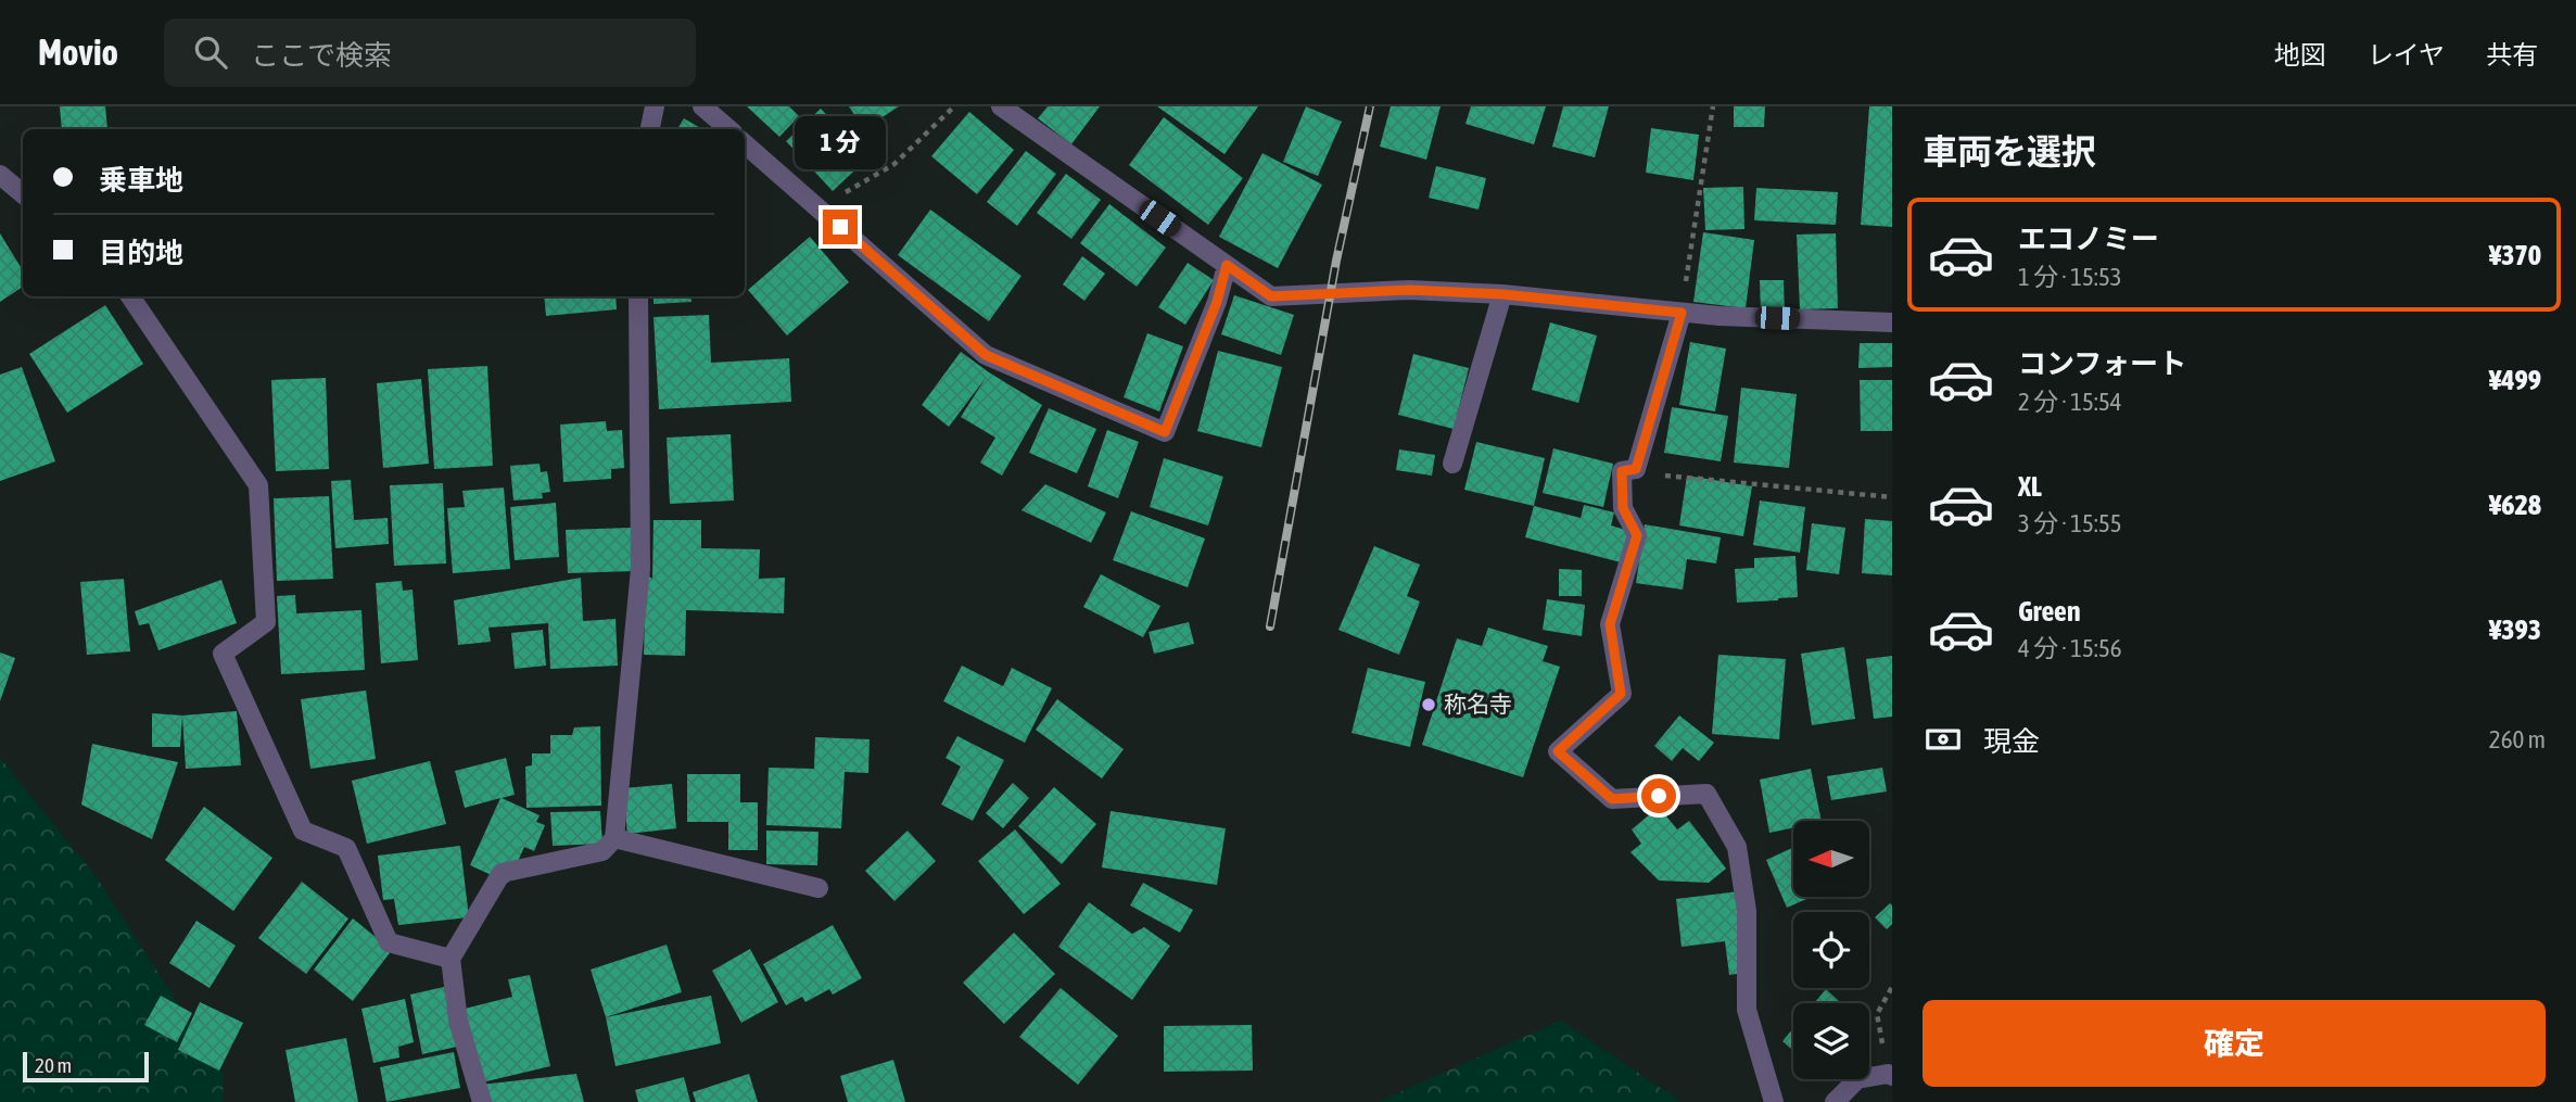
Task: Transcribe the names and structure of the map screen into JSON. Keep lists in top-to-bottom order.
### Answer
{
  "places": ["称名寺"],
  "scale_bar": "20 m",
  "north": "left",
  "page": {
    "header": "Movio",
    "search": "ここで検索",
    "nav": ["地図", "レイヤ", "共有"],
    "heading": "車両を選択",
    "bubble": "1 分",
    "banner": ["乗車地", "目的地"],
    "list": [
      {
        "name": "エコノミー",
        "note": "1 分 · 15:53",
        "value": "¥370"
      },
      {
        "name": "コンフォート",
        "note": "2 分 · 15:54",
        "value": "¥499"
      },
      {
        "name": "XL",
        "note": "3 分 · 15:55",
        "value": "¥628"
      },
      {
        "name": "Green",
        "note": "4 分 · 15:56",
        "value": "¥393"
      }
    ],
    "pay": ["現金", "260 m"],
    "buttons": "確定",
    "scale": "20 m"
  }
}
